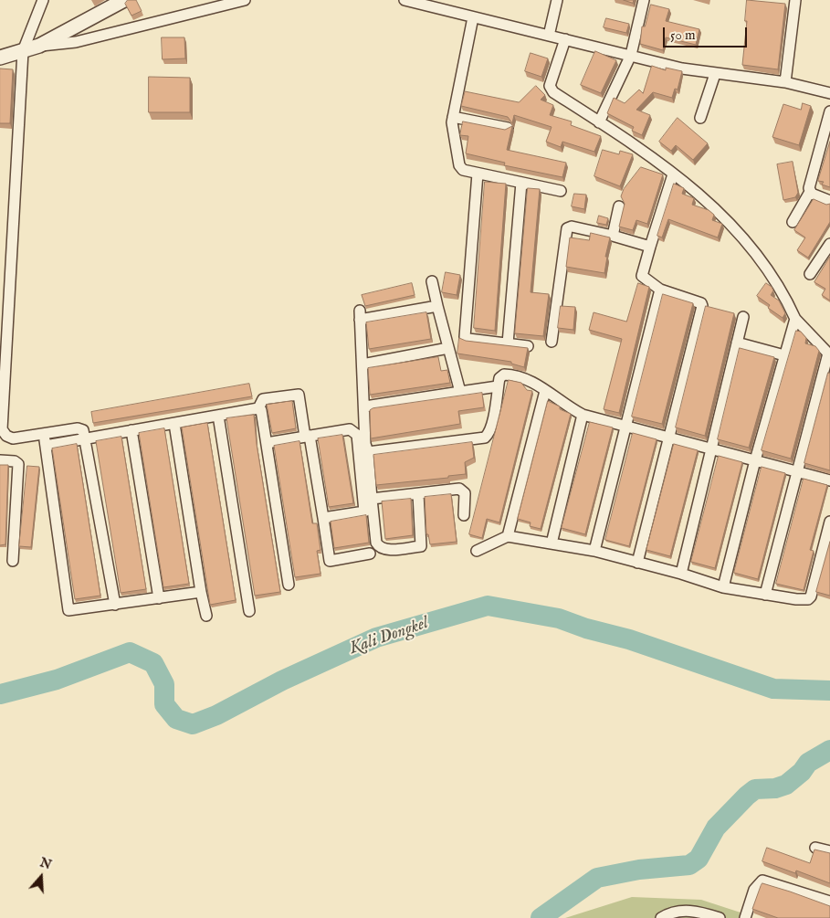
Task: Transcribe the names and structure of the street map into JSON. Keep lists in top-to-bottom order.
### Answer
{
  "water": ["Kali Dongkel"],
  "scale_bar": "50 m",
  "north": "top"
}
